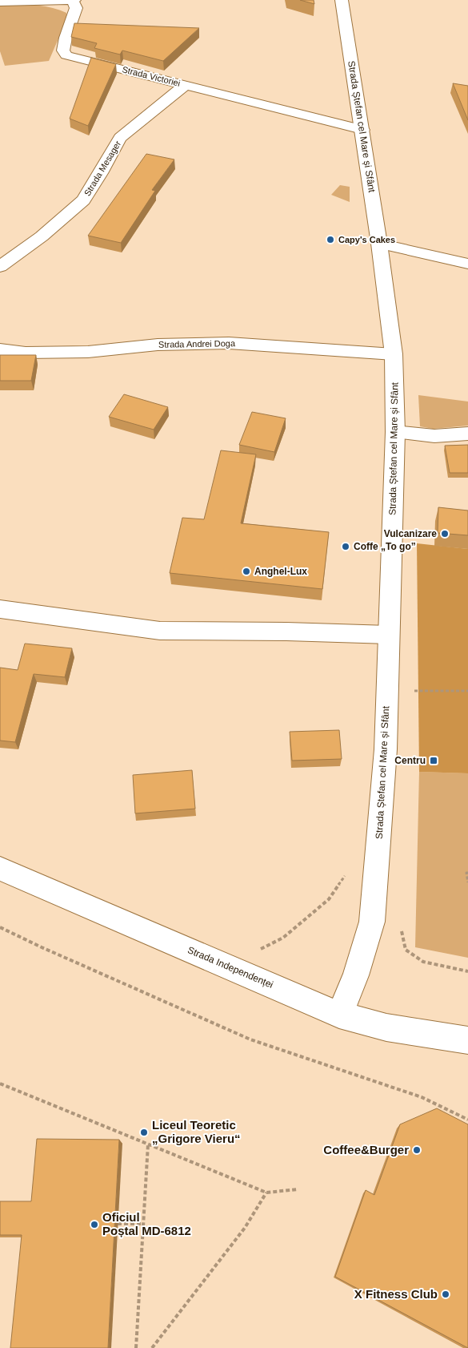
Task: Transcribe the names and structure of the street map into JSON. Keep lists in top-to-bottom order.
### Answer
{
  "streets": {
    "street": [
      "Strada Victoriei",
      "Strada Ștefan cel Mare și Sfânt",
      "Strada Mesager",
      "Strada Andrei Doga",
      "Strada Independenței"
    ]
  },
  "crossings": [
    ["Strada Victoriei", "Strada Ștefan cel Mare și Sfânt"],
    ["Strada Victoriei", "Strada Mesager"],
    ["Strada Ștefan cel Mare și Sfânt", "Strada Andrei Doga"],
    ["Strada Ștefan cel Mare și Sfânt", "Strada Independenței"]
  ],
  "places": {
    "other": [
      "Capy's Cakes",
      "Vulcanizare",
      "Coffe „To go”",
      "Anghel-Lux",
      "Liceul Teoretic „Grigore Vieru“",
      "Coffee&Burger",
      "Oficiul Poștal MD-6812",
      "X Fitness Club"
    ],
    "transit": ["Centru"]
  }
}
